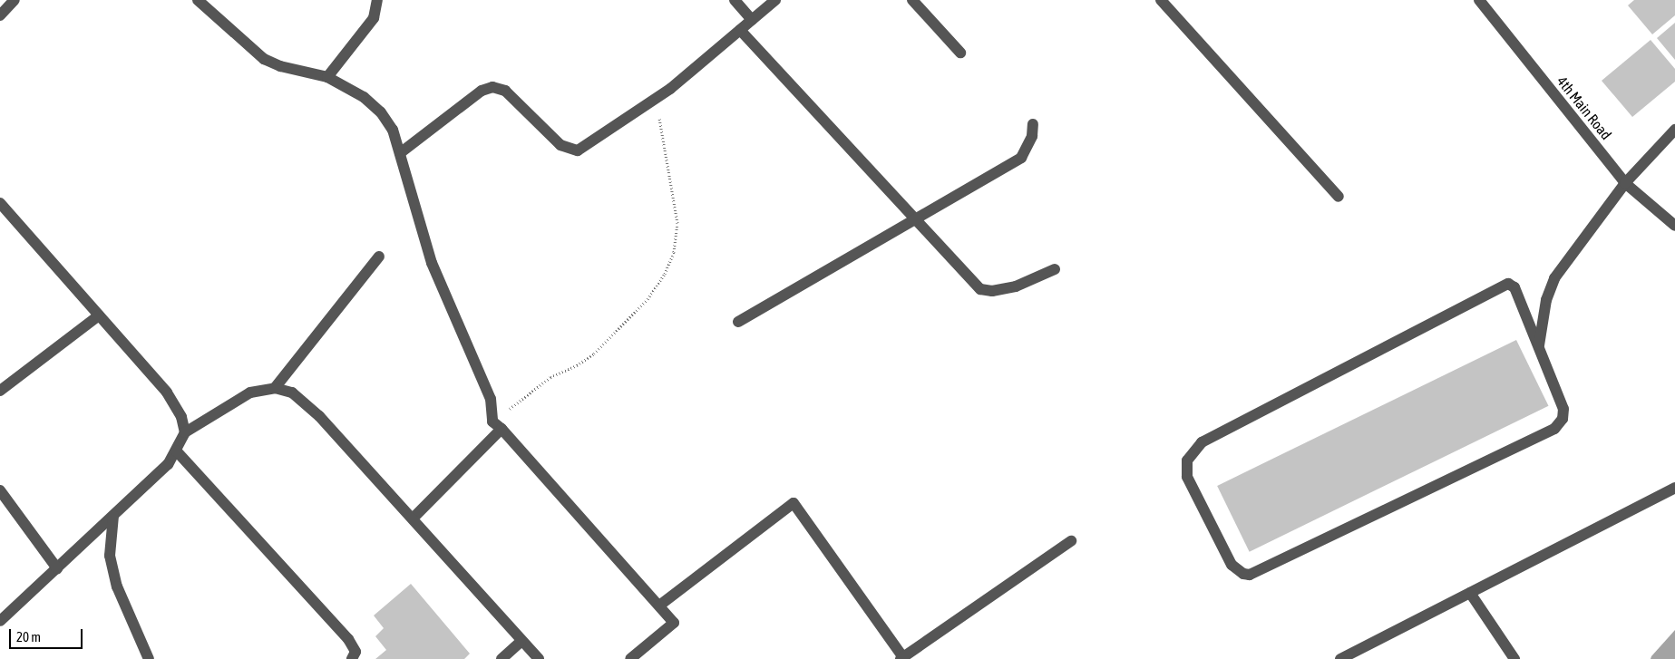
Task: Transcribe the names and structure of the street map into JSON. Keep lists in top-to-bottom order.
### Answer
{
  "streets": {
    "street": ["4th Main Road"]
  },
  "scale_bar": "20 m"
}
